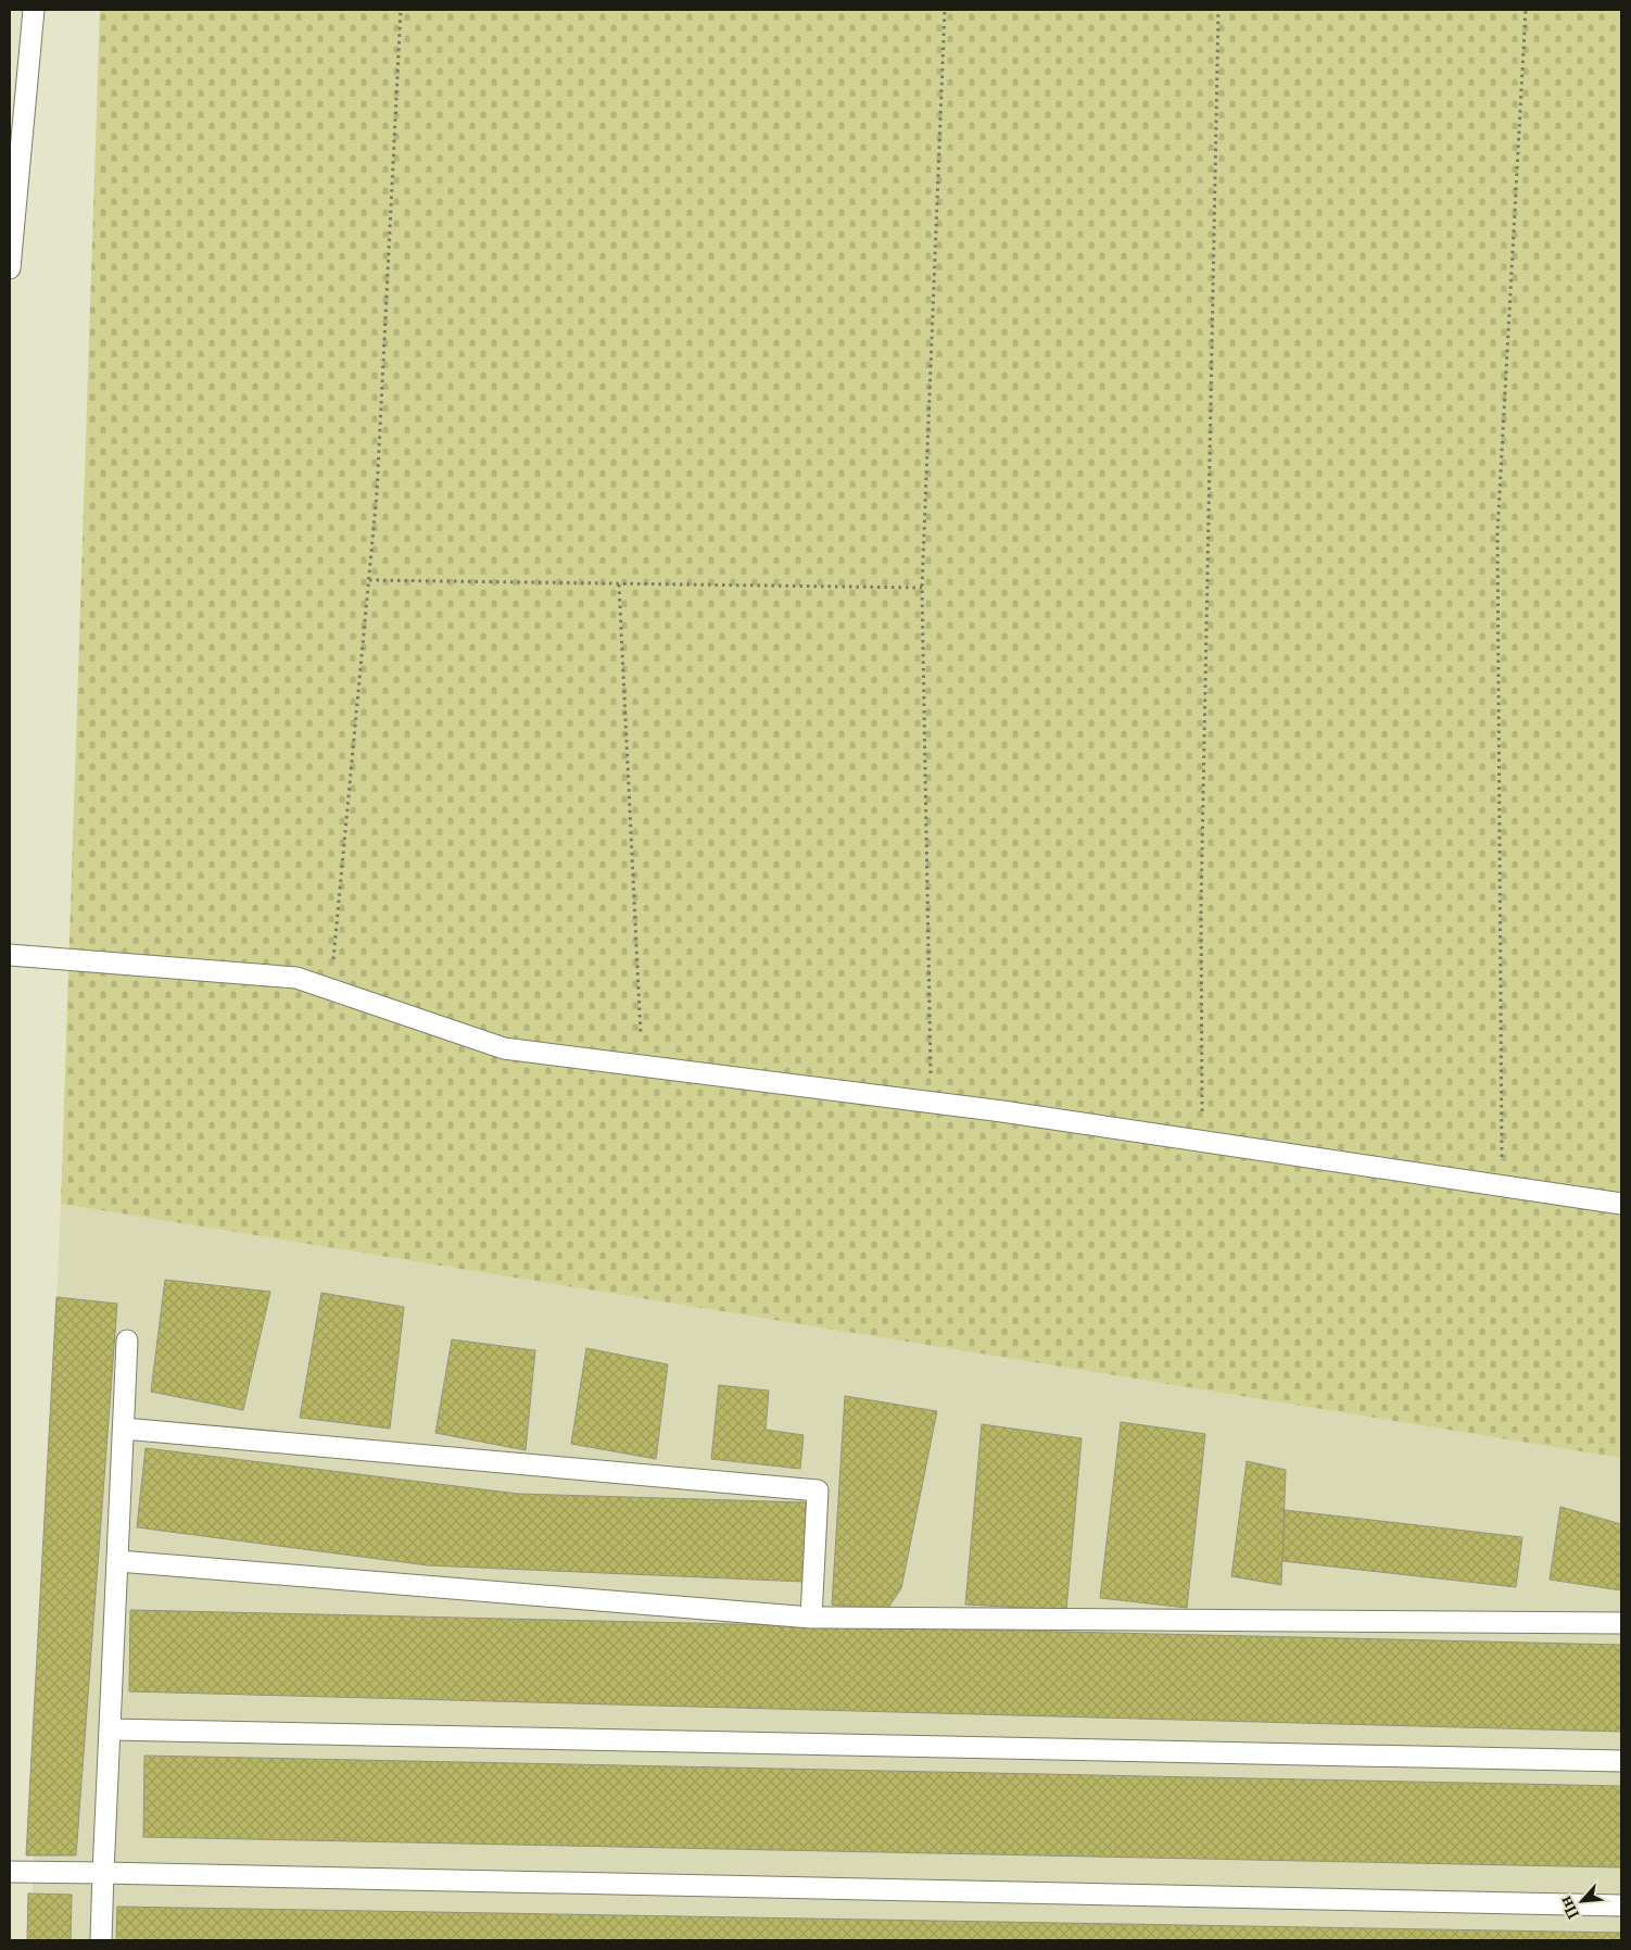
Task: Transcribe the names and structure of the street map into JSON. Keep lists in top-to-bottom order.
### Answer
{
  "north": "bottom left"
}
